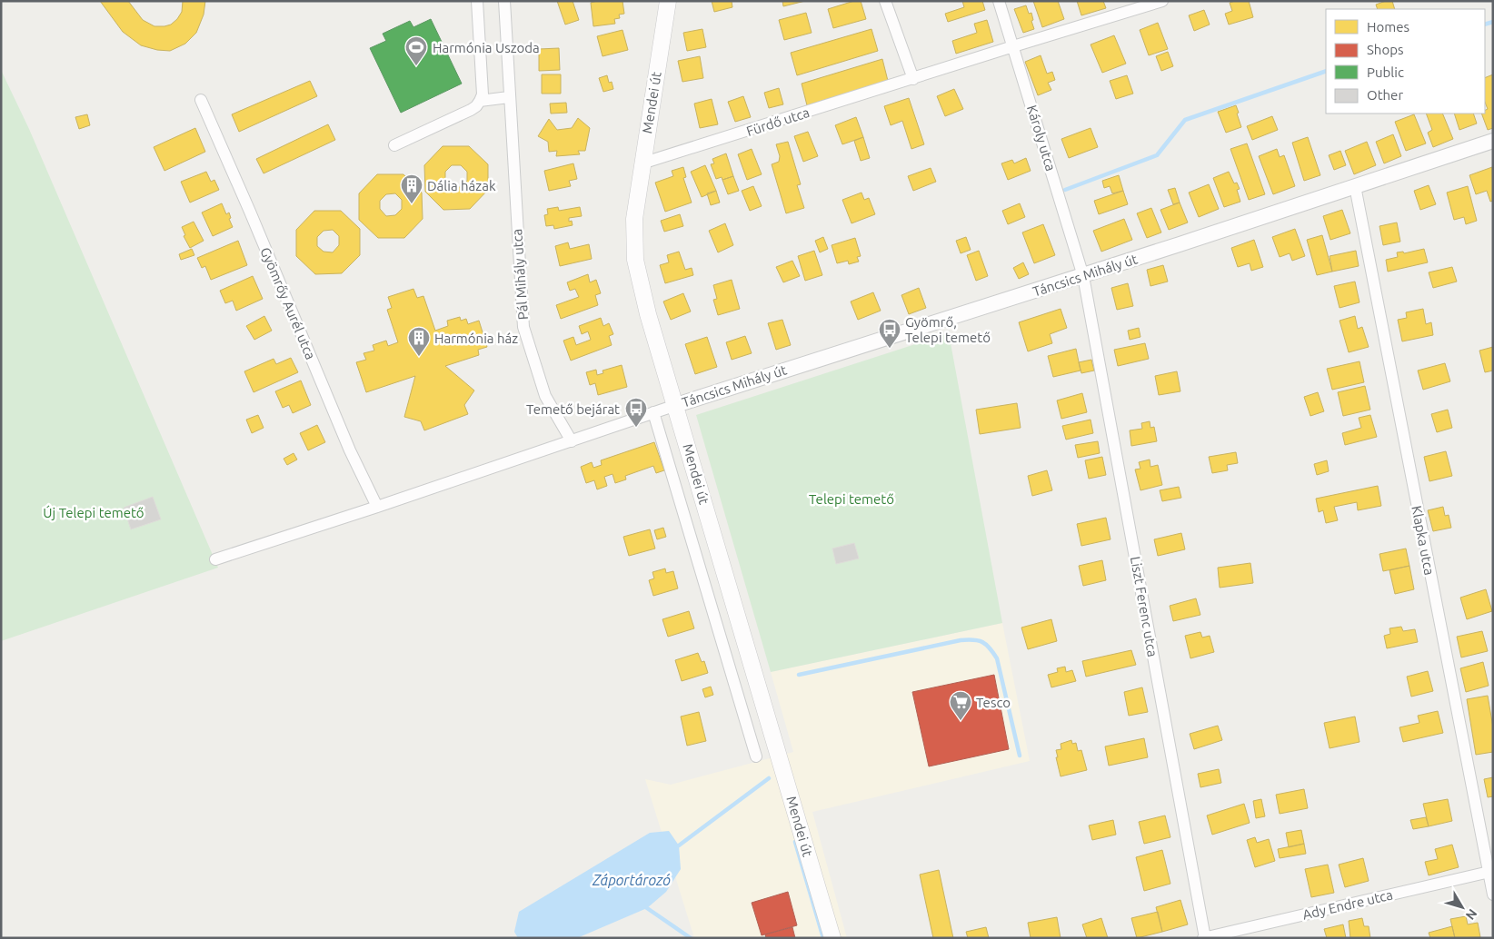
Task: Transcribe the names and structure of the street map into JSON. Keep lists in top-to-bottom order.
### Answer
{
  "streets": {
    "main road": ["Mendei út"],
    "street": [
      "Fürdő utca",
      "Károly utca",
      "Pál Mihály utca",
      "Táncsics Mihály út",
      "Gyömrőy Aurél utca",
      "Klapka utca",
      "Liszt Ferenc utca",
      "Ady Endre utca"
    ]
  },
  "crossings": [
    ["Mendei út", "Fürdő utca"],
    ["Mendei út", "Táncsics Mihály út"],
    ["Fürdő utca", "Károly utca"],
    ["Károly utca", "Táncsics Mihály út"],
    ["Károly utca", "Liszt Ferenc utca"],
    ["Táncsics Mihály út", "Klapka utca"],
    ["Táncsics Mihály út", "Liszt Ferenc utca"],
    ["Klapka utca", "Ady Endre utca"],
    ["Liszt Ferenc utca", "Ady Endre utca"]
  ],
  "water": ["Záportározó"],
  "parks": ["Telepi temető", "Új Telepi temető"],
  "places": {
    "sports": ["Harmónia Uszoda"],
    "building": ["Dália házak", "Harmónia ház"],
    "bus stop": ["Gyömrő, Telepi temető", "Temető bejárat"],
    "supermarket": ["Tesco"]
  },
  "legend": [
    "Homes",
    "Shops",
    "Public",
    "Other"
  ],
  "north": "bottom right"
}
